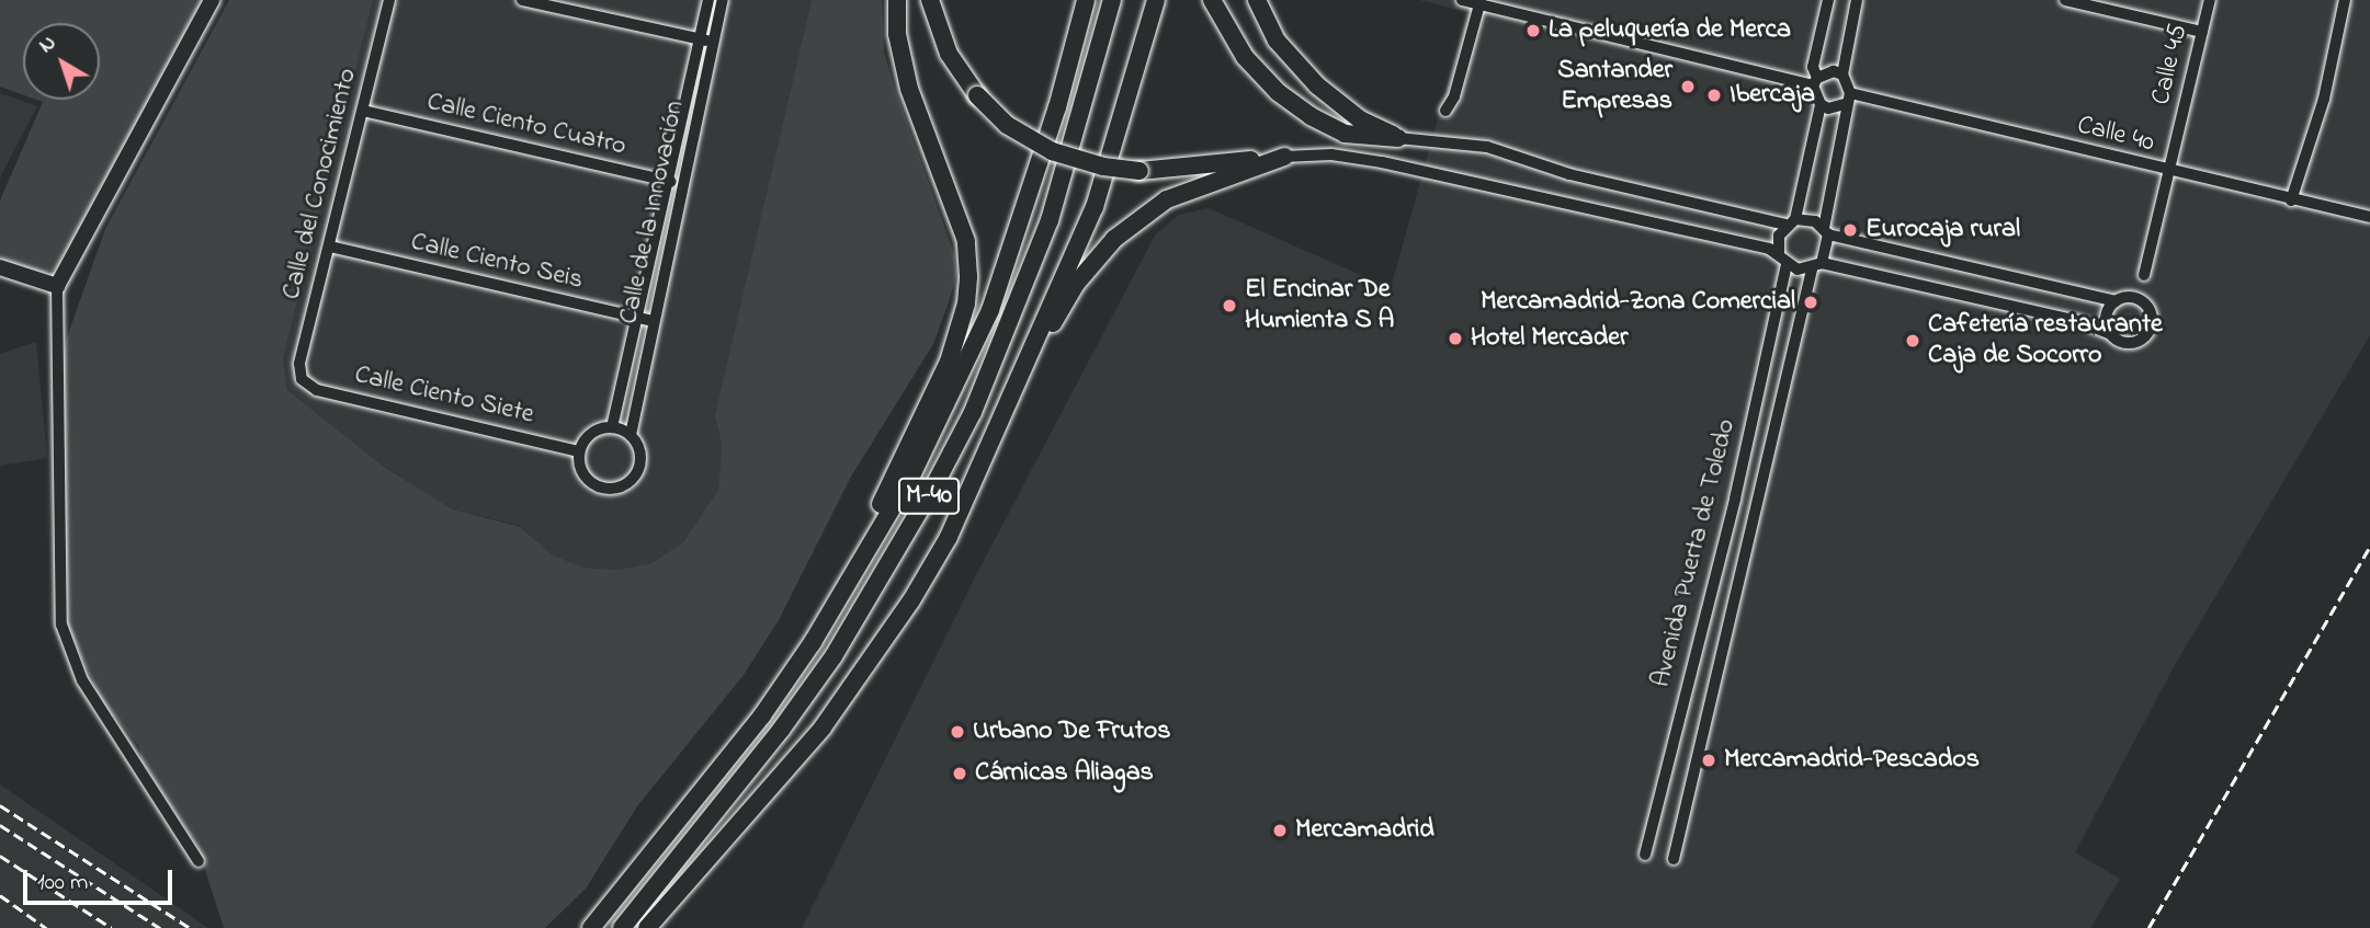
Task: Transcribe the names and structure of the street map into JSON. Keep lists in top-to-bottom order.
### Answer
{
  "streets": {
    "highway": ["M-40"],
    "street": [
      "Calle 45",
      "Calle Ciento Cuatro",
      "Calle 40",
      "Calle del Conocimiento",
      "Calle de la Innovación",
      "Calle Ciento Seis",
      "Calle Ciento Siete",
      "Avenida Puerta de Toledo"
    ]
  },
  "crossings": [
    ["Calle 45", "Calle 40"],
    ["Calle Ciento Cuatro", "Calle del Conocimiento"],
    ["Calle Ciento Cuatro", "Calle de la Innovación"],
    ["Calle del Conocimiento", "Calle Ciento Seis"],
    ["Calle del Conocimiento", "Calle Ciento Siete"],
    ["Calle de la Innovación", "Calle Ciento Seis"],
    ["Calle de la Innovación", "Calle Ciento Siete"]
  ],
  "places": [
    "La peluquería de Merca",
    "Santander Empresas",
    "Ibercaja",
    "Eurocaja rural",
    "Mercamadrid-Zona Comercial",
    "El Encinar De Humienta S A",
    "Hotel Mercader",
    "Cafetería restaurante Caja de Socorro",
    "Urbano De Frutos",
    "Mercamadrid-Pescados",
    "Cárnicas Aliagas",
    "Mercamadrid"
  ],
  "scale_bar": "100 m",
  "north": "top left"
}
